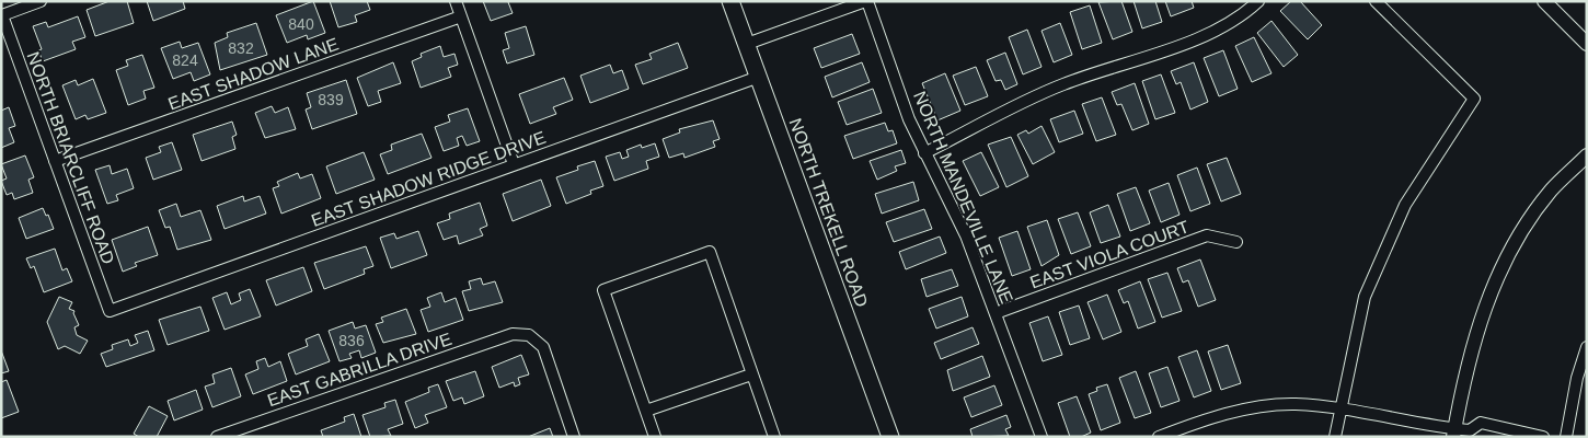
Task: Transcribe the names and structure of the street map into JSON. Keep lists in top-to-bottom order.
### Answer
{
  "streets": {
    "main road": ["NORTH TREKELL ROAD"],
    "street": [
      "EAST SHADOW LANE",
      "NORTH BRIARCLIFF ROAD",
      "EAST SHADOW RIDGE DRIVE",
      "NORTH MANDEVILLE LANE",
      "EAST VIOLA COURT",
      "EAST GABRILLA DRIVE"
    ]
  },
  "crossings": [
    ["EAST SHADOW LANE", "NORTH BRIARCLIFF ROAD"],
    ["NORTH BRIARCLIFF ROAD", "EAST SHADOW RIDGE DRIVE"],
    ["EAST SHADOW RIDGE DRIVE", "NORTH TREKELL ROAD"],
    ["NORTH MANDEVILLE LANE", "EAST VIOLA COURT"]
  ],
  "house_numbers": [
    "840",
    "832",
    "824",
    "839",
    "836"
  ]
}
